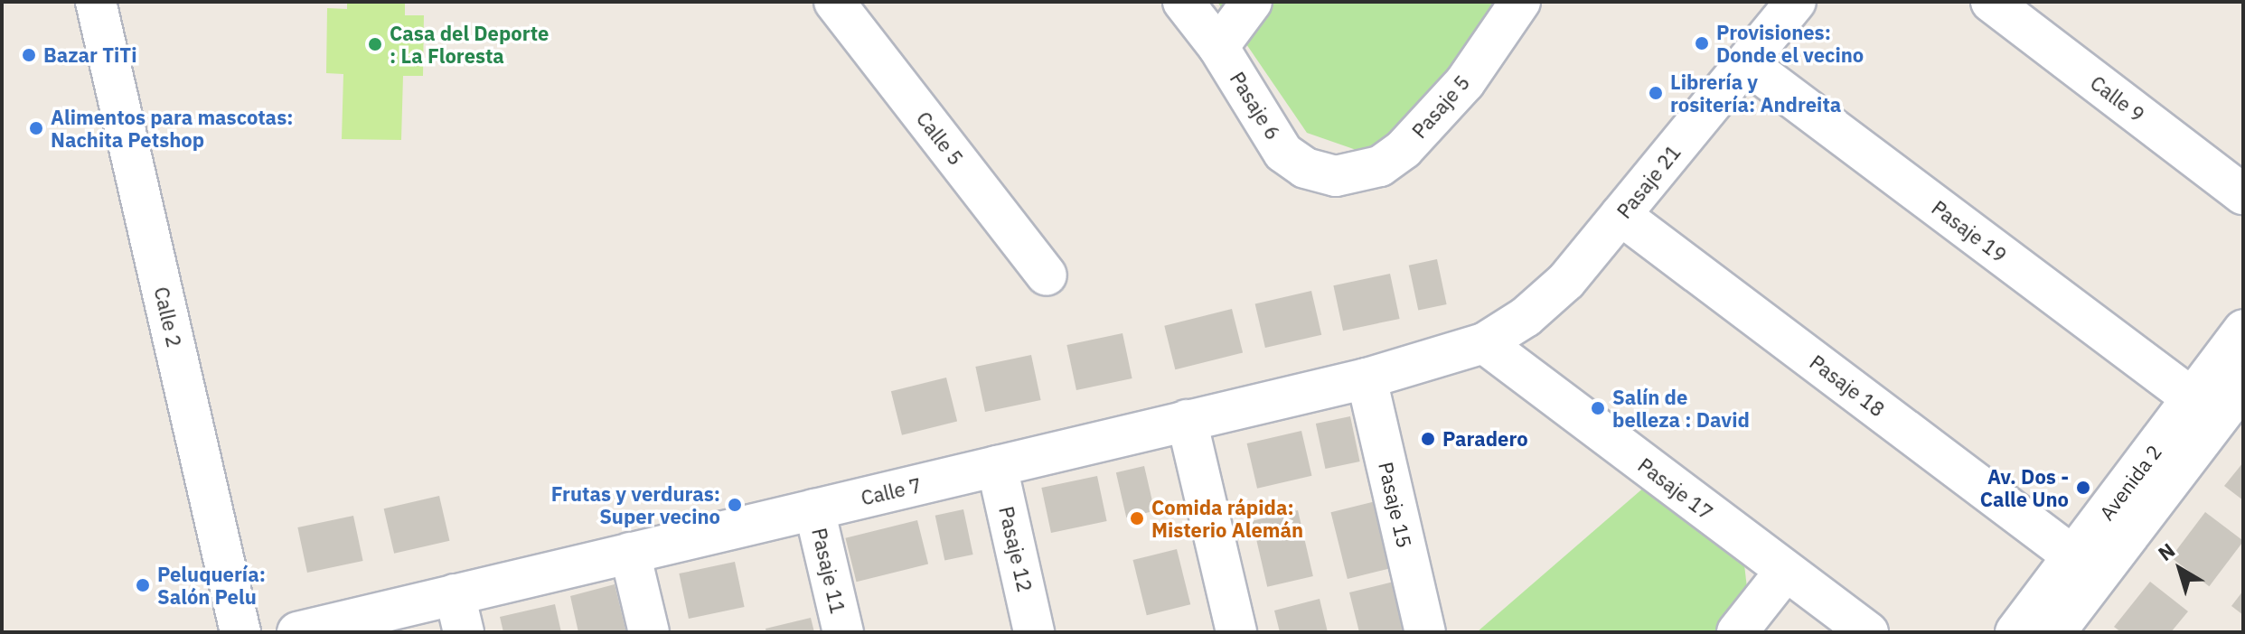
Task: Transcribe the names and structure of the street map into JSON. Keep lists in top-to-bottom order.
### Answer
{
  "streets": {
    "street": [
      "Calle 9",
      "Pasaje 6",
      "Pasaje 5",
      "Calle 5",
      "Pasaje 21",
      "Pasaje 19",
      "Calle 2",
      "Pasaje 18",
      "Avenida 2",
      "Pasaje 17",
      "Calle 7",
      "Pasaje 15",
      "Pasaje 12",
      "Pasaje 11"
    ]
  },
  "crossings": [
    ["Pasaje 6", "Pasaje 5"],
    ["Pasaje 21", "Pasaje 19"],
    ["Pasaje 21", "Pasaje 18"],
    ["Pasaje 21", "Pasaje 17"],
    ["Pasaje 21", "Calle 7"],
    ["Pasaje 19", "Avenida 2"],
    ["Pasaje 18", "Avenida 2"],
    ["Pasaje 17", "Calle 7"],
    ["Calle 7", "Pasaje 15"],
    ["Calle 7", "Pasaje 12"],
    ["Calle 7", "Pasaje 11"]
  ],
  "places": [
    "Provisiones: Donde el vecino",
    "Casa del Deporte : La Floresta",
    "Bazar TiTi",
    "Librería y rositería: Andreita",
    "Alimentos para mascotas: Nachita Petshop",
    "Salín de belleza : David",
    "Paradero",
    "Av. Dos - Calle Uno",
    "Frutas y verduras: Super vecino",
    "Comida rápida: Misterio Alemán",
    "Peluquería: Salón Pelu"
  ],
  "north": "top left"
}
